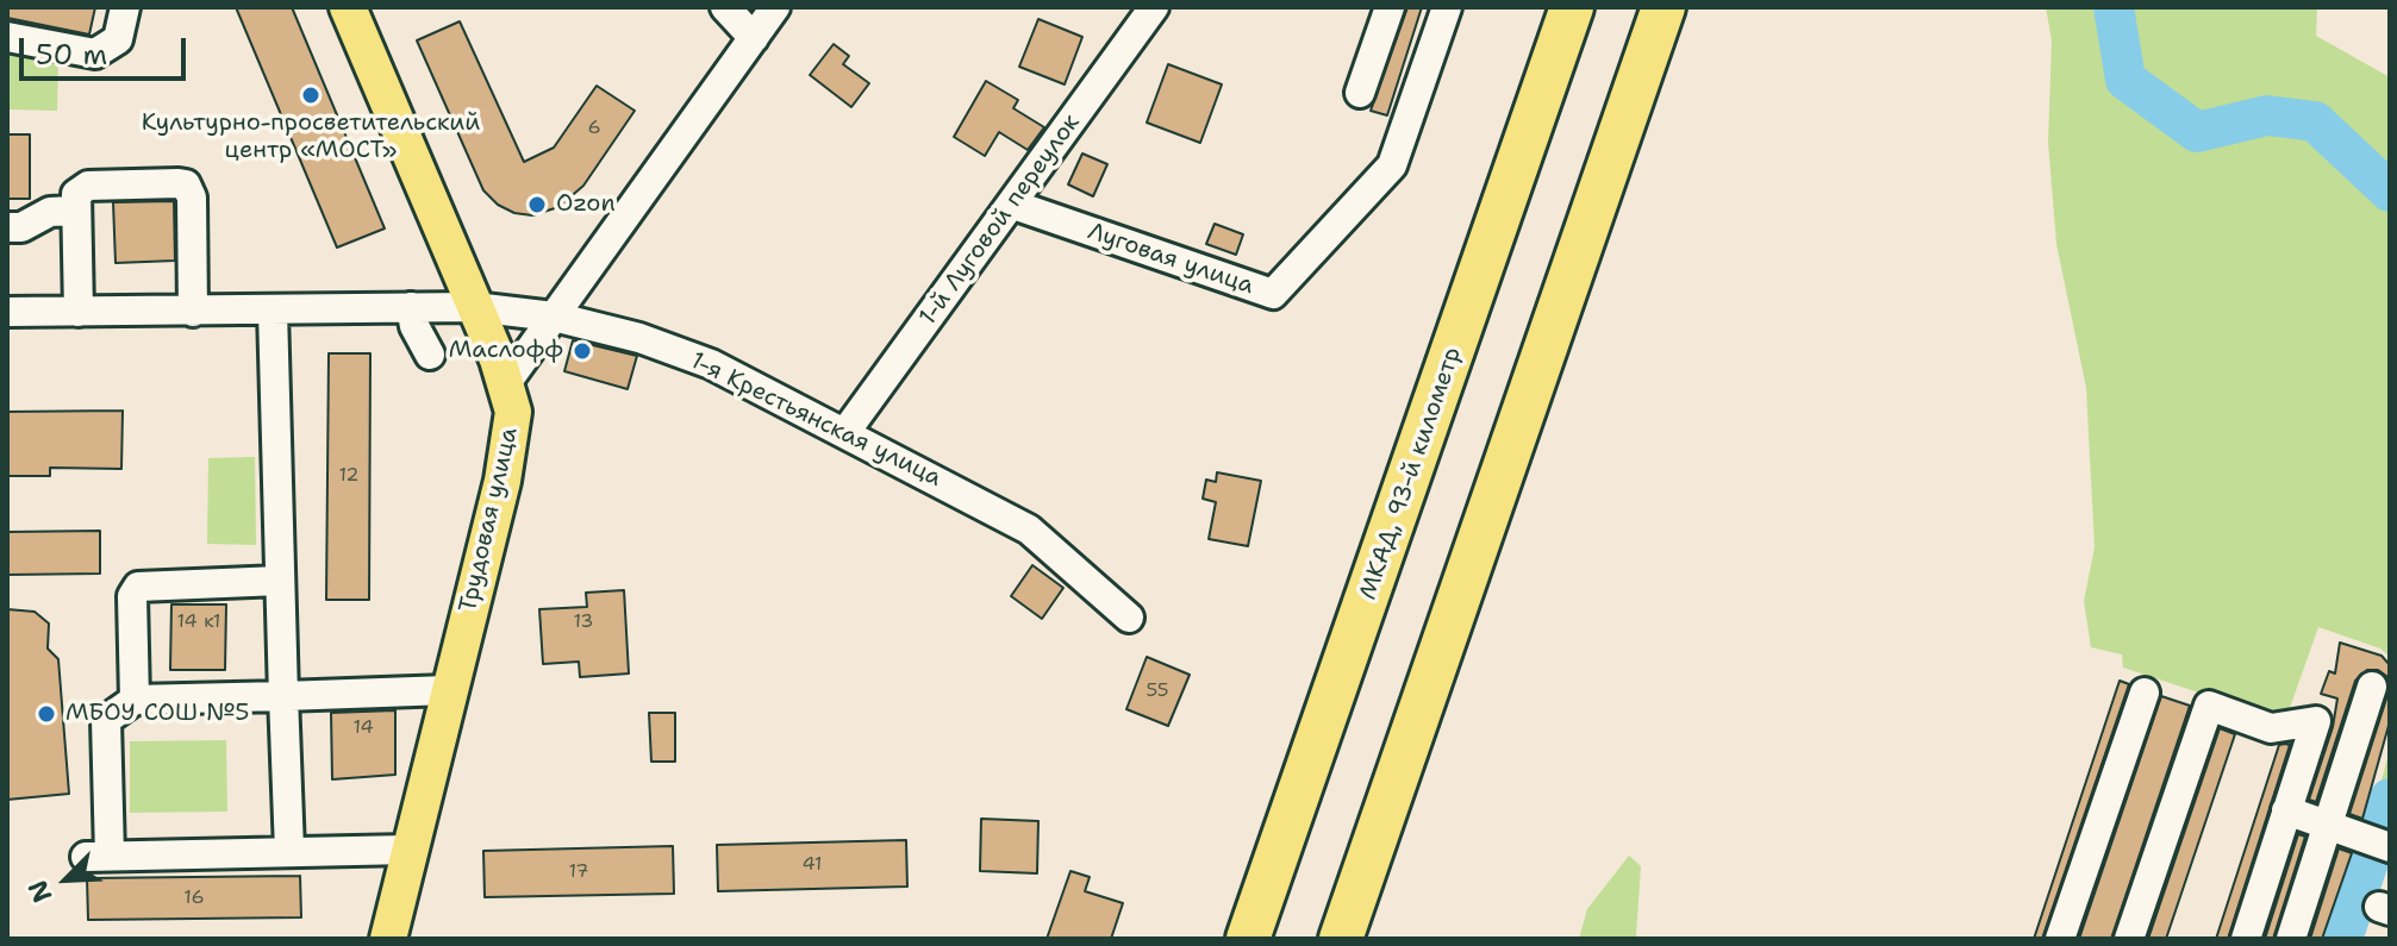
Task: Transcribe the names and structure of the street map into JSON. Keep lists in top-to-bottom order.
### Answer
{
  "streets": {
    "highway": ["МКАД, 93-й километр"],
    "main road": ["Трудовая улица"],
    "street": ["1-й Луговой переулок", "Луговая улица", "1-я Крестьянская улица"]
  },
  "crossings": [
    ["1-й Луговой переулок", "Луговая улица"],
    ["1-й Луговой переулок", "1-я Крестьянская улица"],
    ["1-я Крестьянская улица", "Трудовая улица"]
  ],
  "places": [
    "Культурно-просветительский центр «МОСТ»",
    "Ozon",
    "Маслофф",
    "МБОУ СОШ №5"
  ],
  "house_numbers": [
    "6",
    "12",
    "14 к1",
    "13",
    "55",
    "14",
    "41",
    "17",
    "16"
  ],
  "scale_bar": "50 m",
  "north": "bottom left"
}
